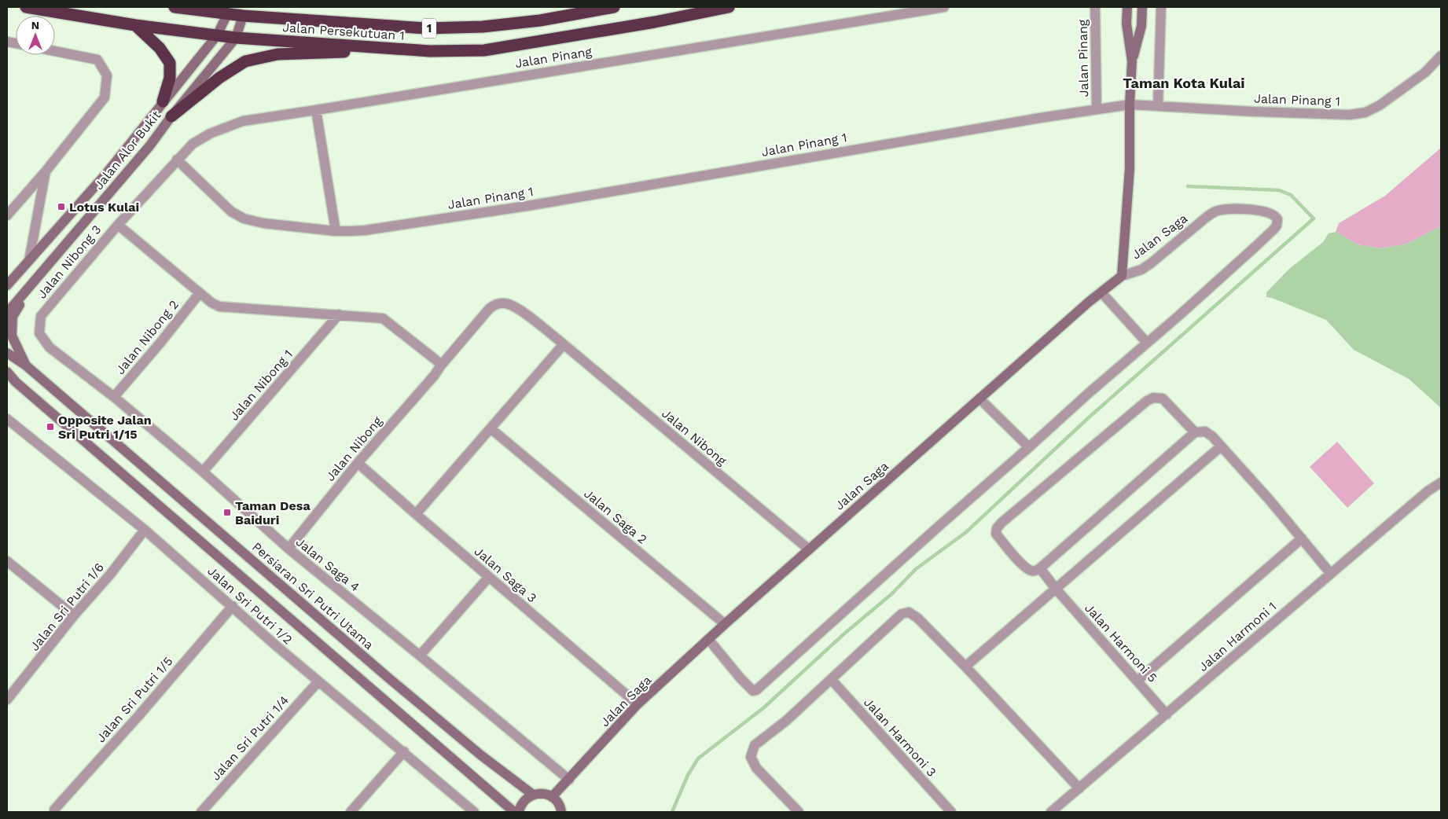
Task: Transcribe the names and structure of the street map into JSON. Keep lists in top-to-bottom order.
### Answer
{
  "streets": {
    "highway": ["1", "Jalan Persekutuan 1"],
    "main road": ["Jalan Alor Bukit", "Jalan Saga", "Persiaran Sri Putri Utama"],
    "street": [
      "Jalan Pinang",
      "Jalan Pinang 1",
      "Jalan Nibong 3",
      "Jalan Nibong 2",
      "Jalan Nibong 1",
      "Jalan Nibong",
      "Jalan Saga 2",
      "Jalan Saga 4",
      "Jalan Saga 3",
      "Jalan Sri Putri 1/2",
      "Jalan Sri Putri 1/6",
      "Jalan Harmoni 1",
      "Jalan Harmoni 5",
      "Jalan Sri Putri 1/5",
      "Jalan Harmoni 3",
      "Jalan Sri Putri 1/4"
    ]
  },
  "crossings": [
    ["Jalan Persekutuan 1", "Jalan Alor Bukit"],
    ["Jalan Pinang", "Jalan Pinang 1"],
    ["Jalan Pinang", "Jalan Nibong 3"],
    ["Jalan Pinang 1", "Jalan Nibong 3"],
    ["Jalan Saga", "Jalan Nibong"],
    ["Jalan Saga", "Jalan Saga 2"],
    ["Jalan Saga", "Jalan Saga 4"],
    ["Jalan Saga", "Jalan Saga 3"],
    ["Jalan Nibong 3", "Jalan Saga 4"],
    ["Jalan Nibong 2", "Jalan Saga 4"],
    ["Jalan Nibong 1", "Jalan Saga 4"],
    ["Jalan Nibong", "Jalan Saga 4"],
    ["Jalan Nibong", "Jalan Saga 3"],
    ["Jalan Sri Putri 1/2", "Jalan Sri Putri 1/6"],
    ["Jalan Sri Putri 1/2", "Jalan Sri Putri 1/5"],
    ["Jalan Sri Putri 1/2", "Jalan Sri Putri 1/4"],
    ["Jalan Harmoni 1", "Jalan Harmoni 5"]
  ],
  "districts": ["Taman Kota Kulai"],
  "places": {
    "transit": ["Lotus Kulai", "Opposite Jalan Sri Putri 1/15", "Taman Desa Baiduri"]
  },
  "north": "top"
}
